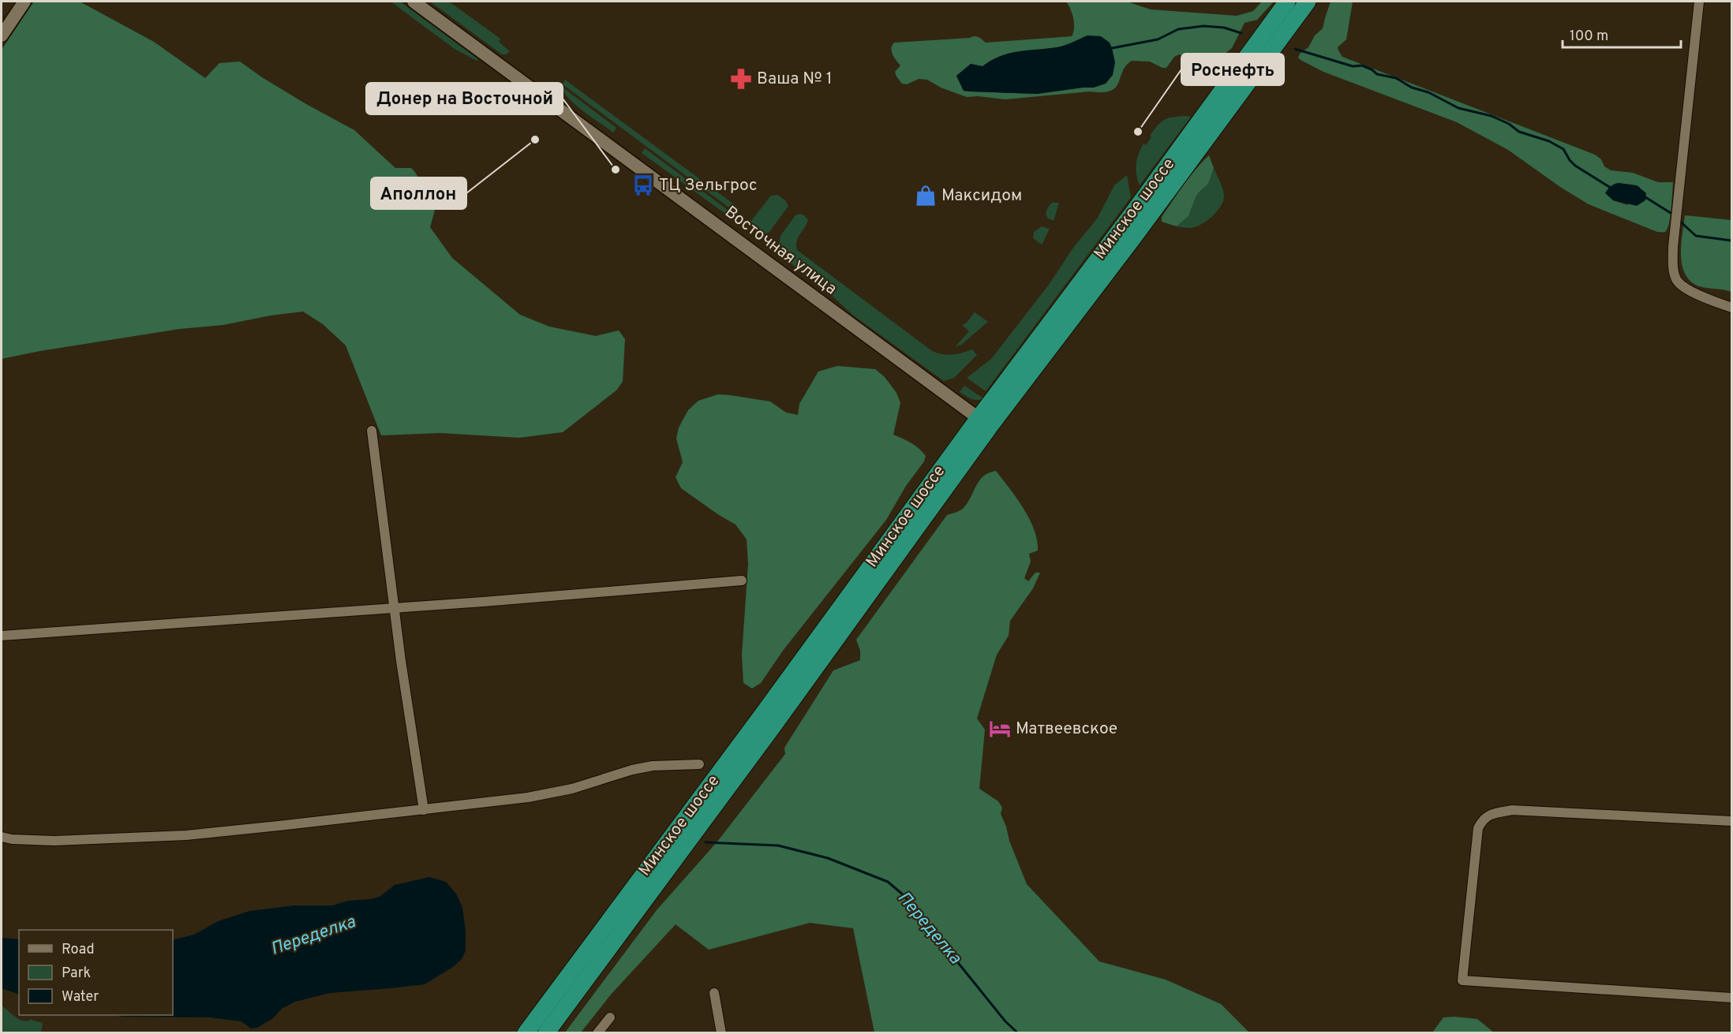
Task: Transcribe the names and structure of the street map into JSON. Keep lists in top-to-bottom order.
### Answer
{
  "streets": {
    "highway": ["Минское шоссе"],
    "street": ["Восточная улица"]
  },
  "crossings": [
    ["Минское шоссе", "Восточная улица"]
  ],
  "water": ["Переделка"],
  "places": {
    "pharmacy": ["Ваша № 1"],
    "other": ["Роснефть", "Аполлон", "Донер на Восточной"],
    "bus stop": ["ТЦ Зельгрос"],
    "shop": ["Максидом"],
    "hotel": ["Матвеевское"]
  },
  "legend": ["Road", "Park", "Water"],
  "scale_bar": "100 m"
}
